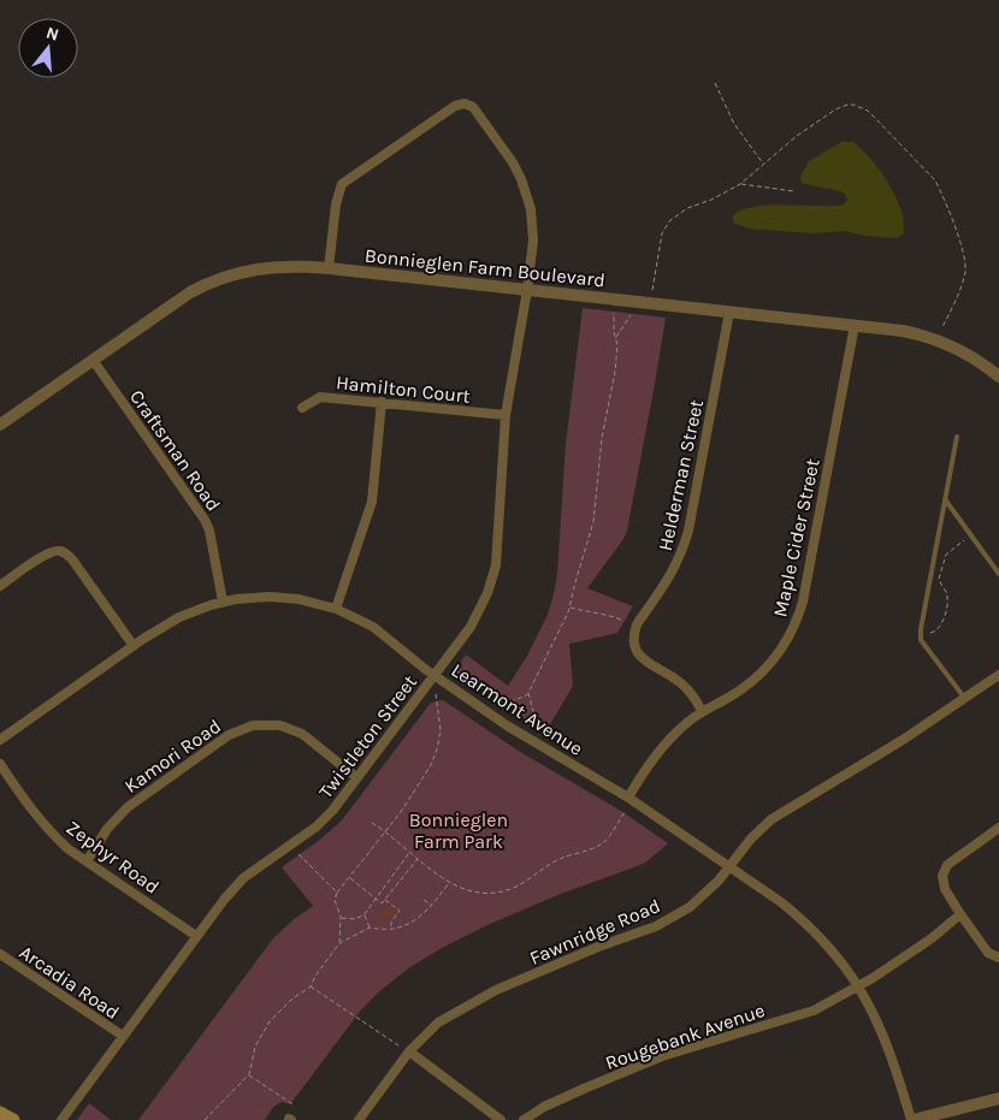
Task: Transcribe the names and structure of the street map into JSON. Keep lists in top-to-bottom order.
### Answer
{
  "streets": {
    "street": [
      "Bonnieglen Farm Boulevard",
      "Hamilton Court",
      "Craftsman Road",
      "Helderman Street",
      "Maple Cider Street",
      "Learmont Avenue",
      "Twistleton Street",
      "Kamori Road",
      "Zephyr Road",
      "Fawnridge Road",
      "Arcadia Road",
      "Rougebank Avenue"
    ]
  },
  "crossings": [
    ["Bonnieglen Farm Boulevard", "Craftsman Road"],
    ["Bonnieglen Farm Boulevard", "Helderman Street"],
    ["Bonnieglen Farm Boulevard", "Maple Cider Street"],
    ["Bonnieglen Farm Boulevard", "Twistleton Street"],
    ["Hamilton Court", "Twistleton Street"],
    ["Craftsman Road", "Learmont Avenue"],
    ["Helderman Street", "Maple Cider Street"],
    ["Maple Cider Street", "Learmont Avenue"],
    ["Learmont Avenue", "Twistleton Street"],
    ["Learmont Avenue", "Fawnridge Road"],
    ["Learmont Avenue", "Rougebank Avenue"],
    ["Twistleton Street", "Kamori Road"],
    ["Twistleton Street", "Zephyr Road"],
    ["Twistleton Street", "Arcadia Road"],
    ["Kamori Road", "Zephyr Road"]
  ],
  "parks": ["Bonnieglen Farm Park"],
  "north": "top"
}
